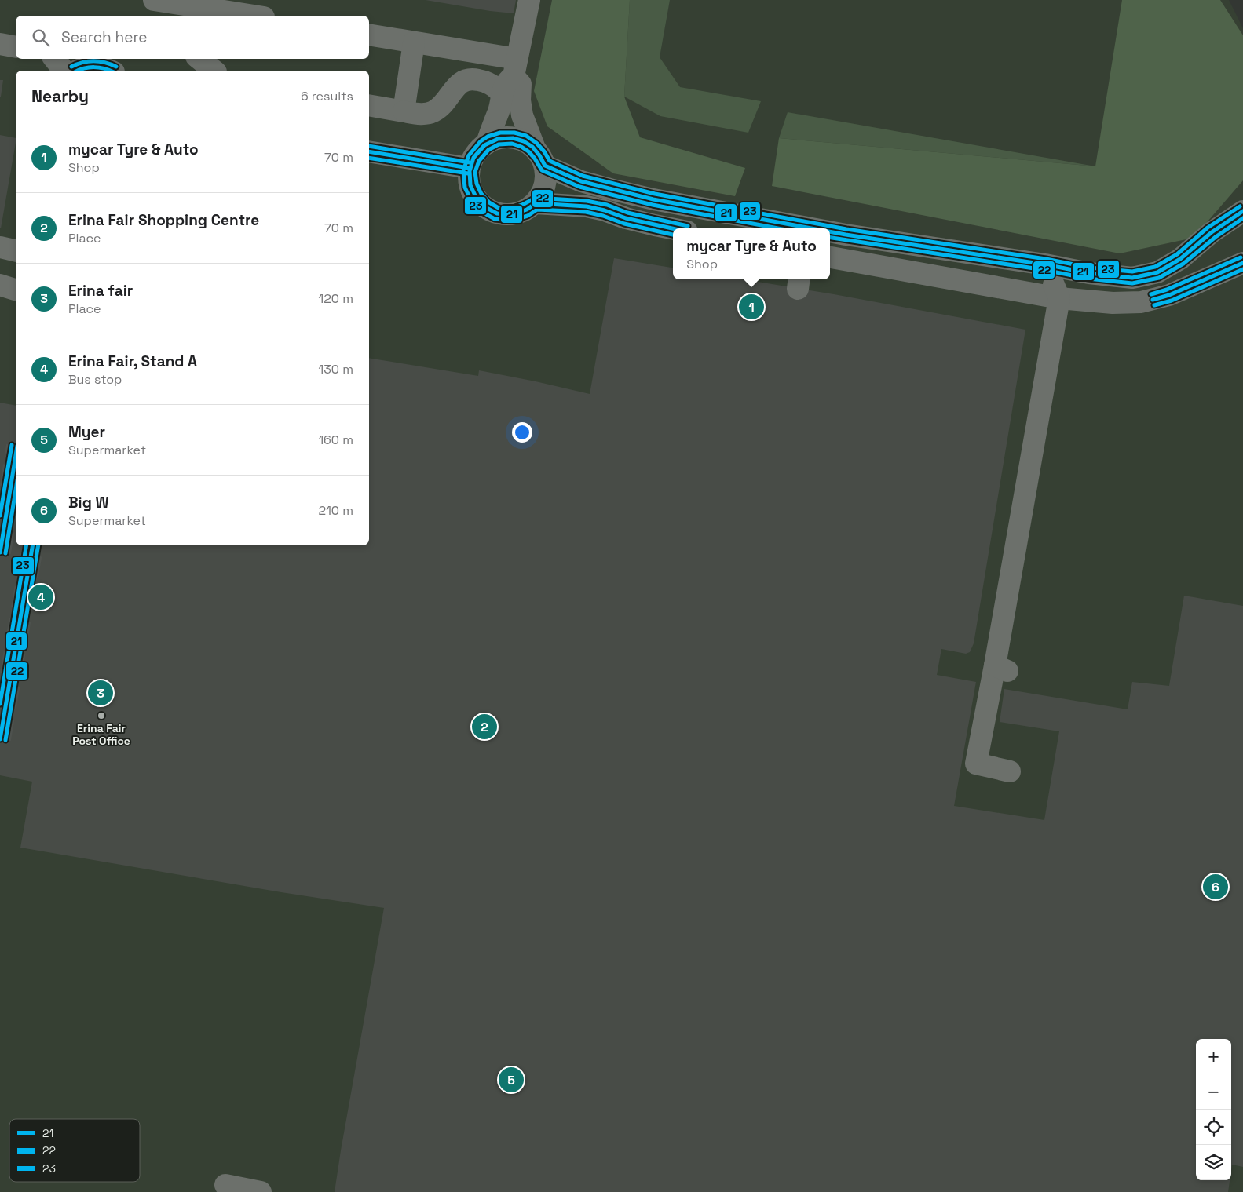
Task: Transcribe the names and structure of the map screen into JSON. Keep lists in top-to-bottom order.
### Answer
{
  "places": ["Erina Fair Post Office"],
  "lines": ["transit line 23", "transit line 21", "transit line 22"],
  "legend": ["21", "22", "23"],
  "page": {
    "search": "Search here",
    "heading": ["Nearby", "6 results"],
    "list": [
      {
        "mark": "1",
        "name": "mycar Tyre & Auto",
        "note": "Shop",
        "value": "70 m"
      },
      {
        "mark": "2",
        "name": "Erina Fair Shopping Centre",
        "note": "Place",
        "value": "70 m"
      },
      {
        "mark": "3",
        "name": "Erina fair",
        "note": "Place",
        "value": "120 m"
      },
      {
        "mark": "4",
        "name": "Erina Fair, Stand A",
        "note": "Bus stop",
        "value": "130 m"
      },
      {
        "mark": "5",
        "name": "Myer",
        "note": "Supermarket",
        "value": "160 m"
      },
      {
        "mark": "6",
        "name": "Big W",
        "note": "Supermarket",
        "value": "210 m"
      }
    ],
    "popup": ["mycar Tyre & Auto", "Shop"],
    "pins": [
      "1",
      "4",
      "3",
      "2",
      "6",
      "5"
    ],
    "map_buttons": ["+", "−"]
  }
}
